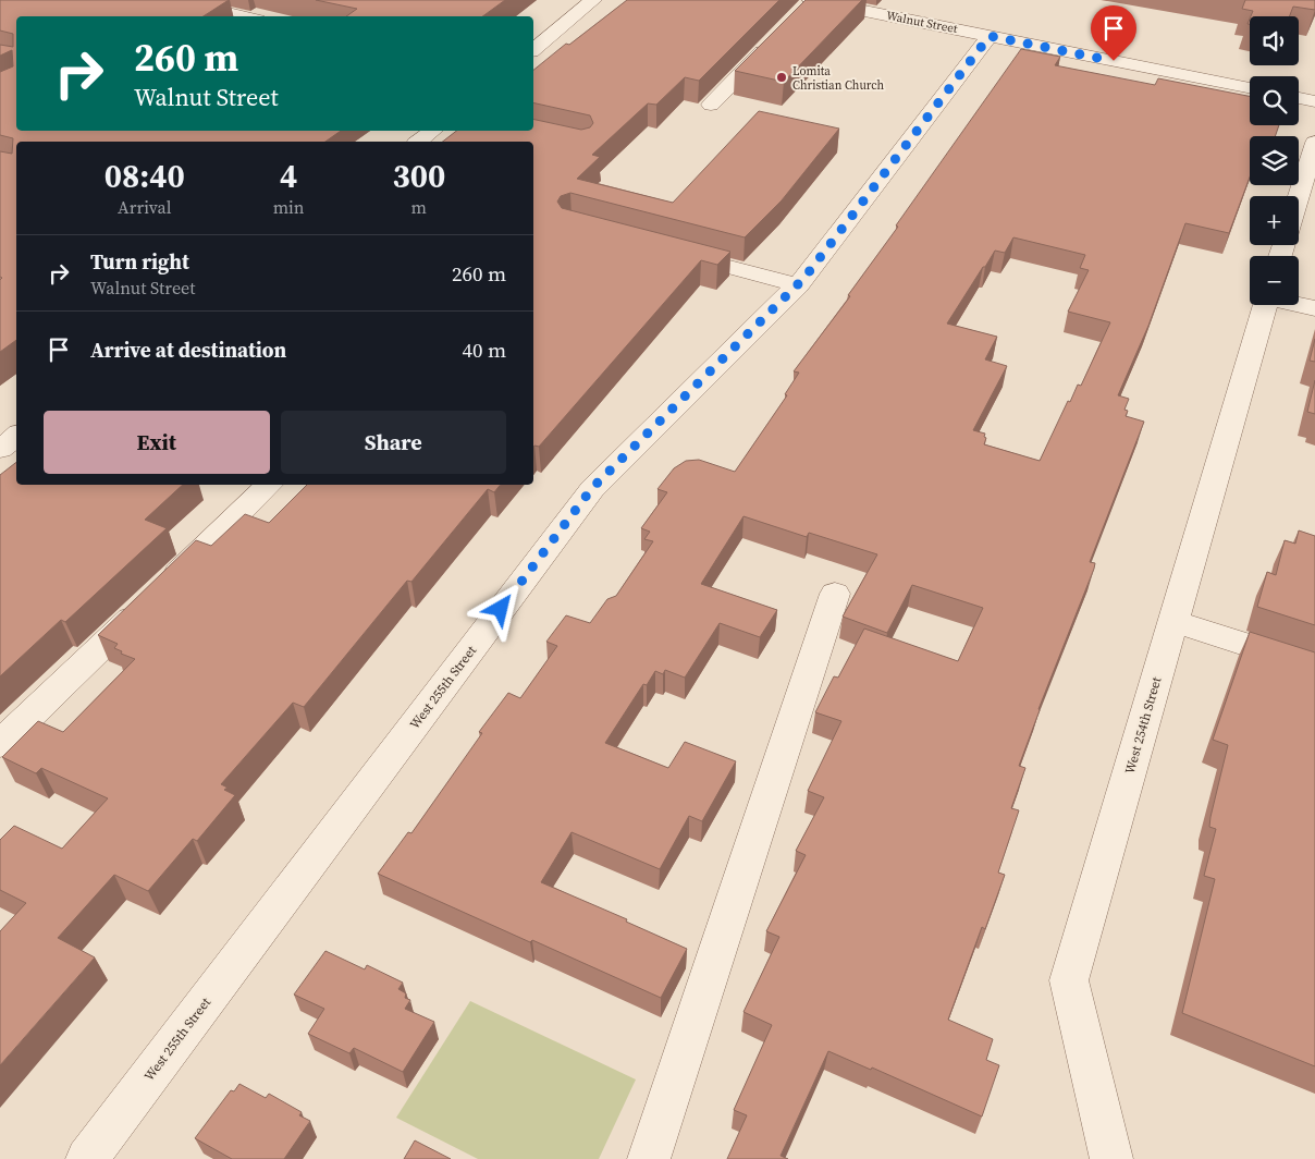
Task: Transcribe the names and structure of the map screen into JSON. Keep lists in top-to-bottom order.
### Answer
{
  "streets": {
    "street": ["Walnut Street", "West 255th Street", "West 254th Street"]
  },
  "crossings": [
    ["Walnut Street", "West 255th Street"]
  ],
  "places": ["Lomita Christian Church"],
  "page": {
    "map_buttons": ["+", "−"],
    "turn": ["260 m", "Walnut Street"],
    "eta": [
      "08:40",
      "Arrival",
      "4",
      "min",
      "300",
      "m"
    ],
    "list": [
      {
        "name": "Turn right",
        "note": "Walnut Street",
        "value": "260 m"
      },
      {
        "name": "Arrive at destination",
        "value": "40 m"
      }
    ],
    "buttons": ["Exit", "Share"]
  }
}
